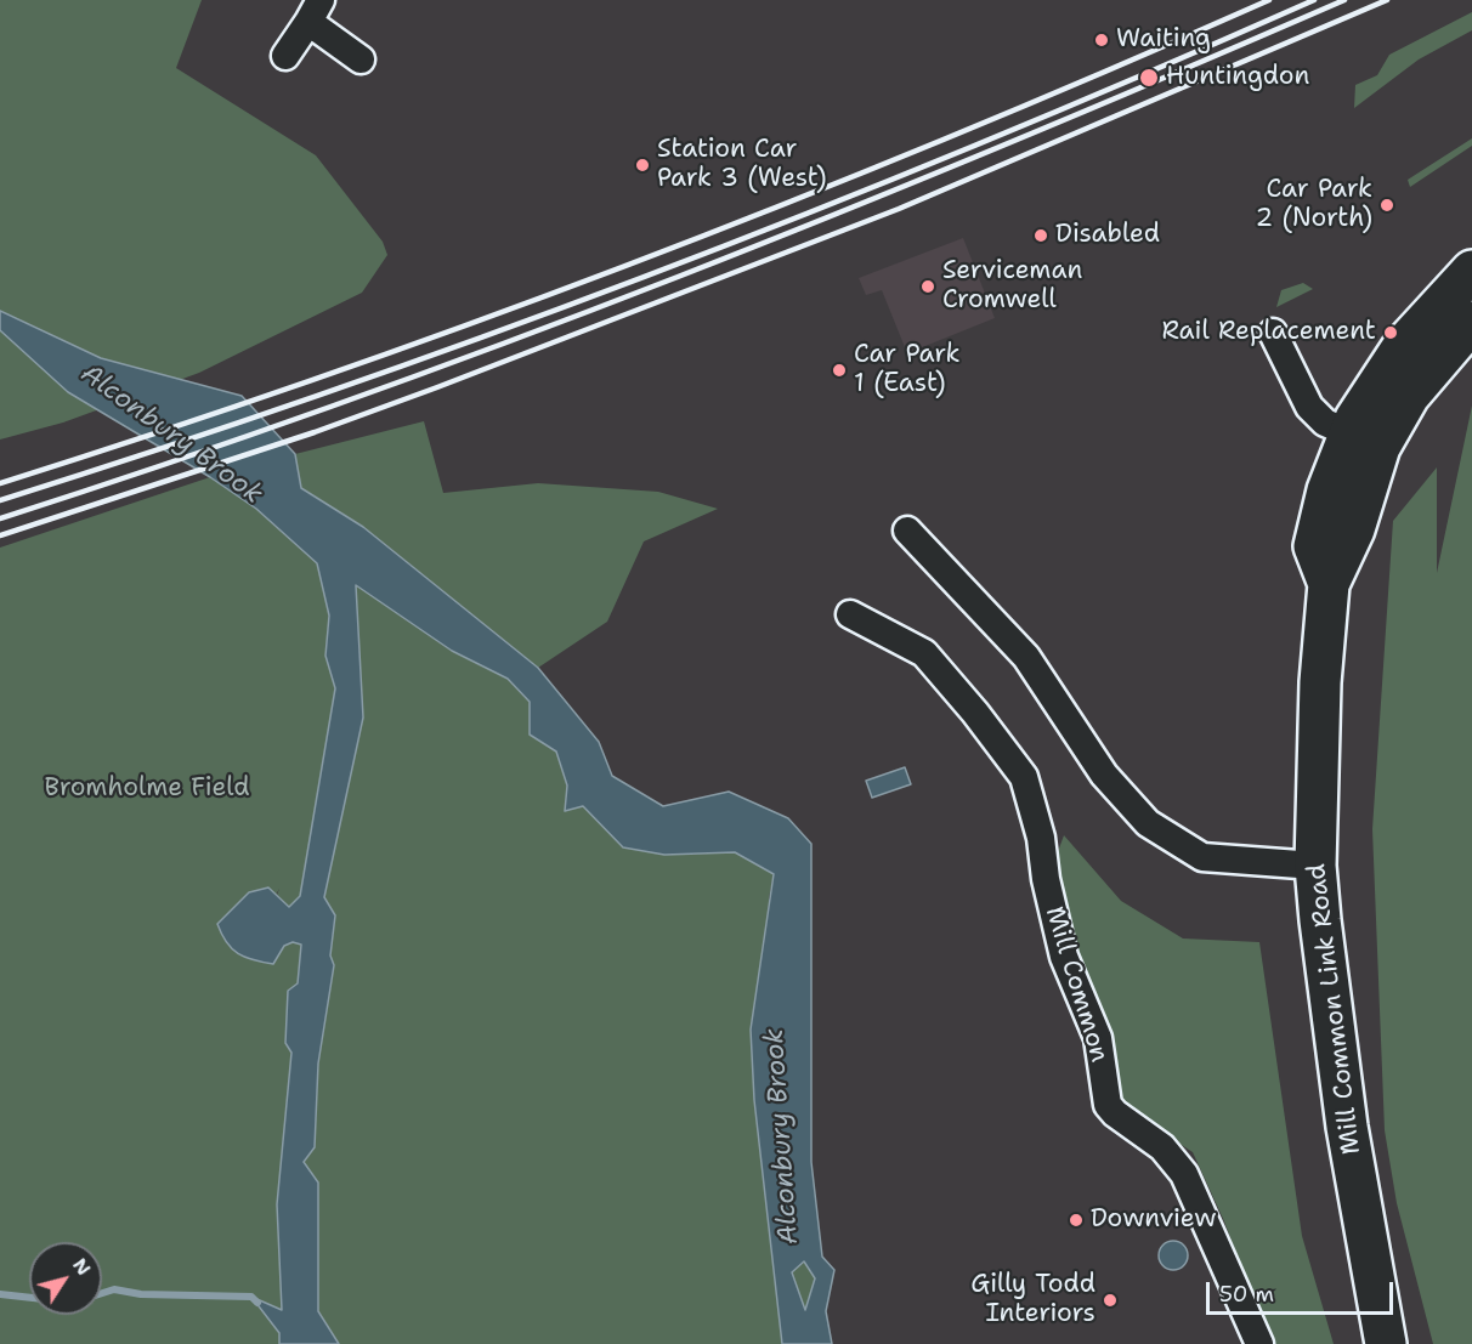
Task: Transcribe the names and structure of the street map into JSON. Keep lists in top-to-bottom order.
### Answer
{
  "streets": {
    "main road": ["Mill Common Link Road"],
    "street": ["Mill Common"]
  },
  "water": ["Alconbury Brook"],
  "parks": ["Bromholme Field"],
  "places": [
    "Waiting",
    "Huntingdon",
    "Station Car Park 3 (West)",
    "Car Park 2 (North)",
    "Disabled",
    "Serviceman Cromwell",
    "Rail Replacement",
    "Car Park 1 (East)",
    "Downview",
    "Gilly Todd Interiors"
  ],
  "scale_bar": "50 m",
  "north": "top right"
}
